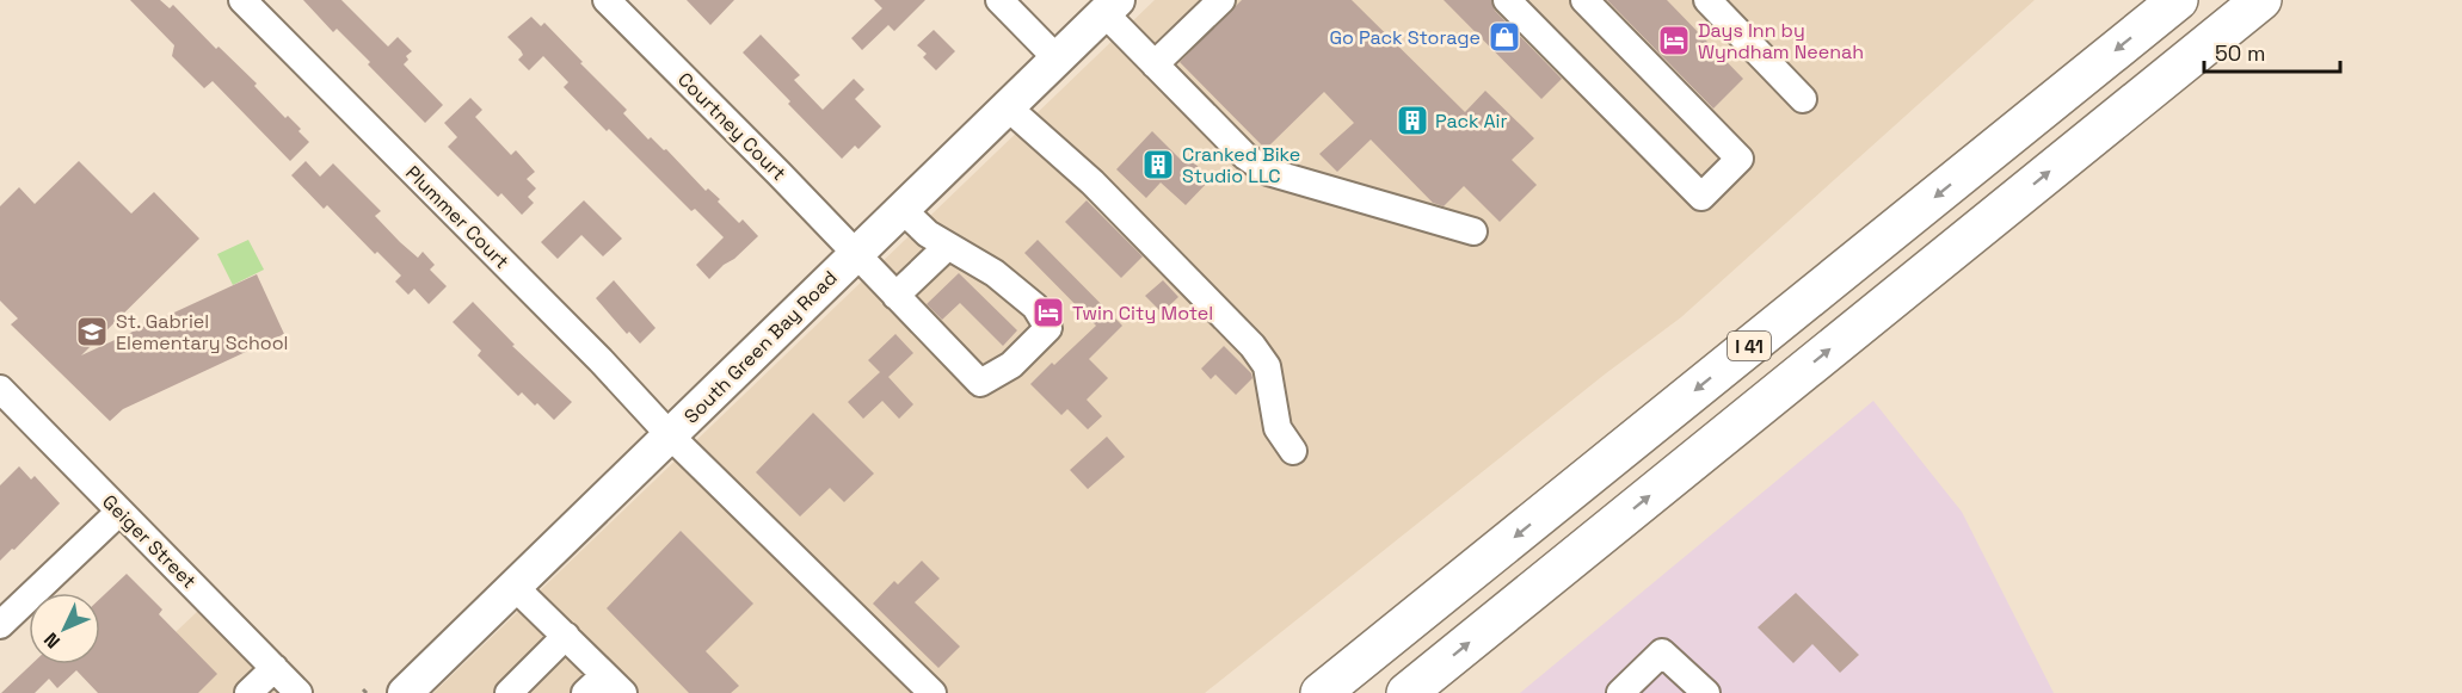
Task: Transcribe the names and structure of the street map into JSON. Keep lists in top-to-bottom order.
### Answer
{
  "streets": {
    "highway": ["I 41"],
    "main road": ["South Green Bay Road"],
    "street": ["Courtney Court", "Plummer Court", "Geiger Street"]
  },
  "crossings": [
    ["Courtney Court", "South Green Bay Road"],
    ["Plummer Court", "South Green Bay Road"]
  ],
  "places": {
    "shop": ["Go Pack Storage"],
    "hotel": ["Days Inn by Wyndham Neenah", "Twin City Motel"],
    "building": ["Pack Air", "Cranked Bike Studio LLC"],
    "school or university": ["St. Gabriel Elementary School"]
  },
  "scale_bar": "50 m",
  "north": "bottom left"
}
